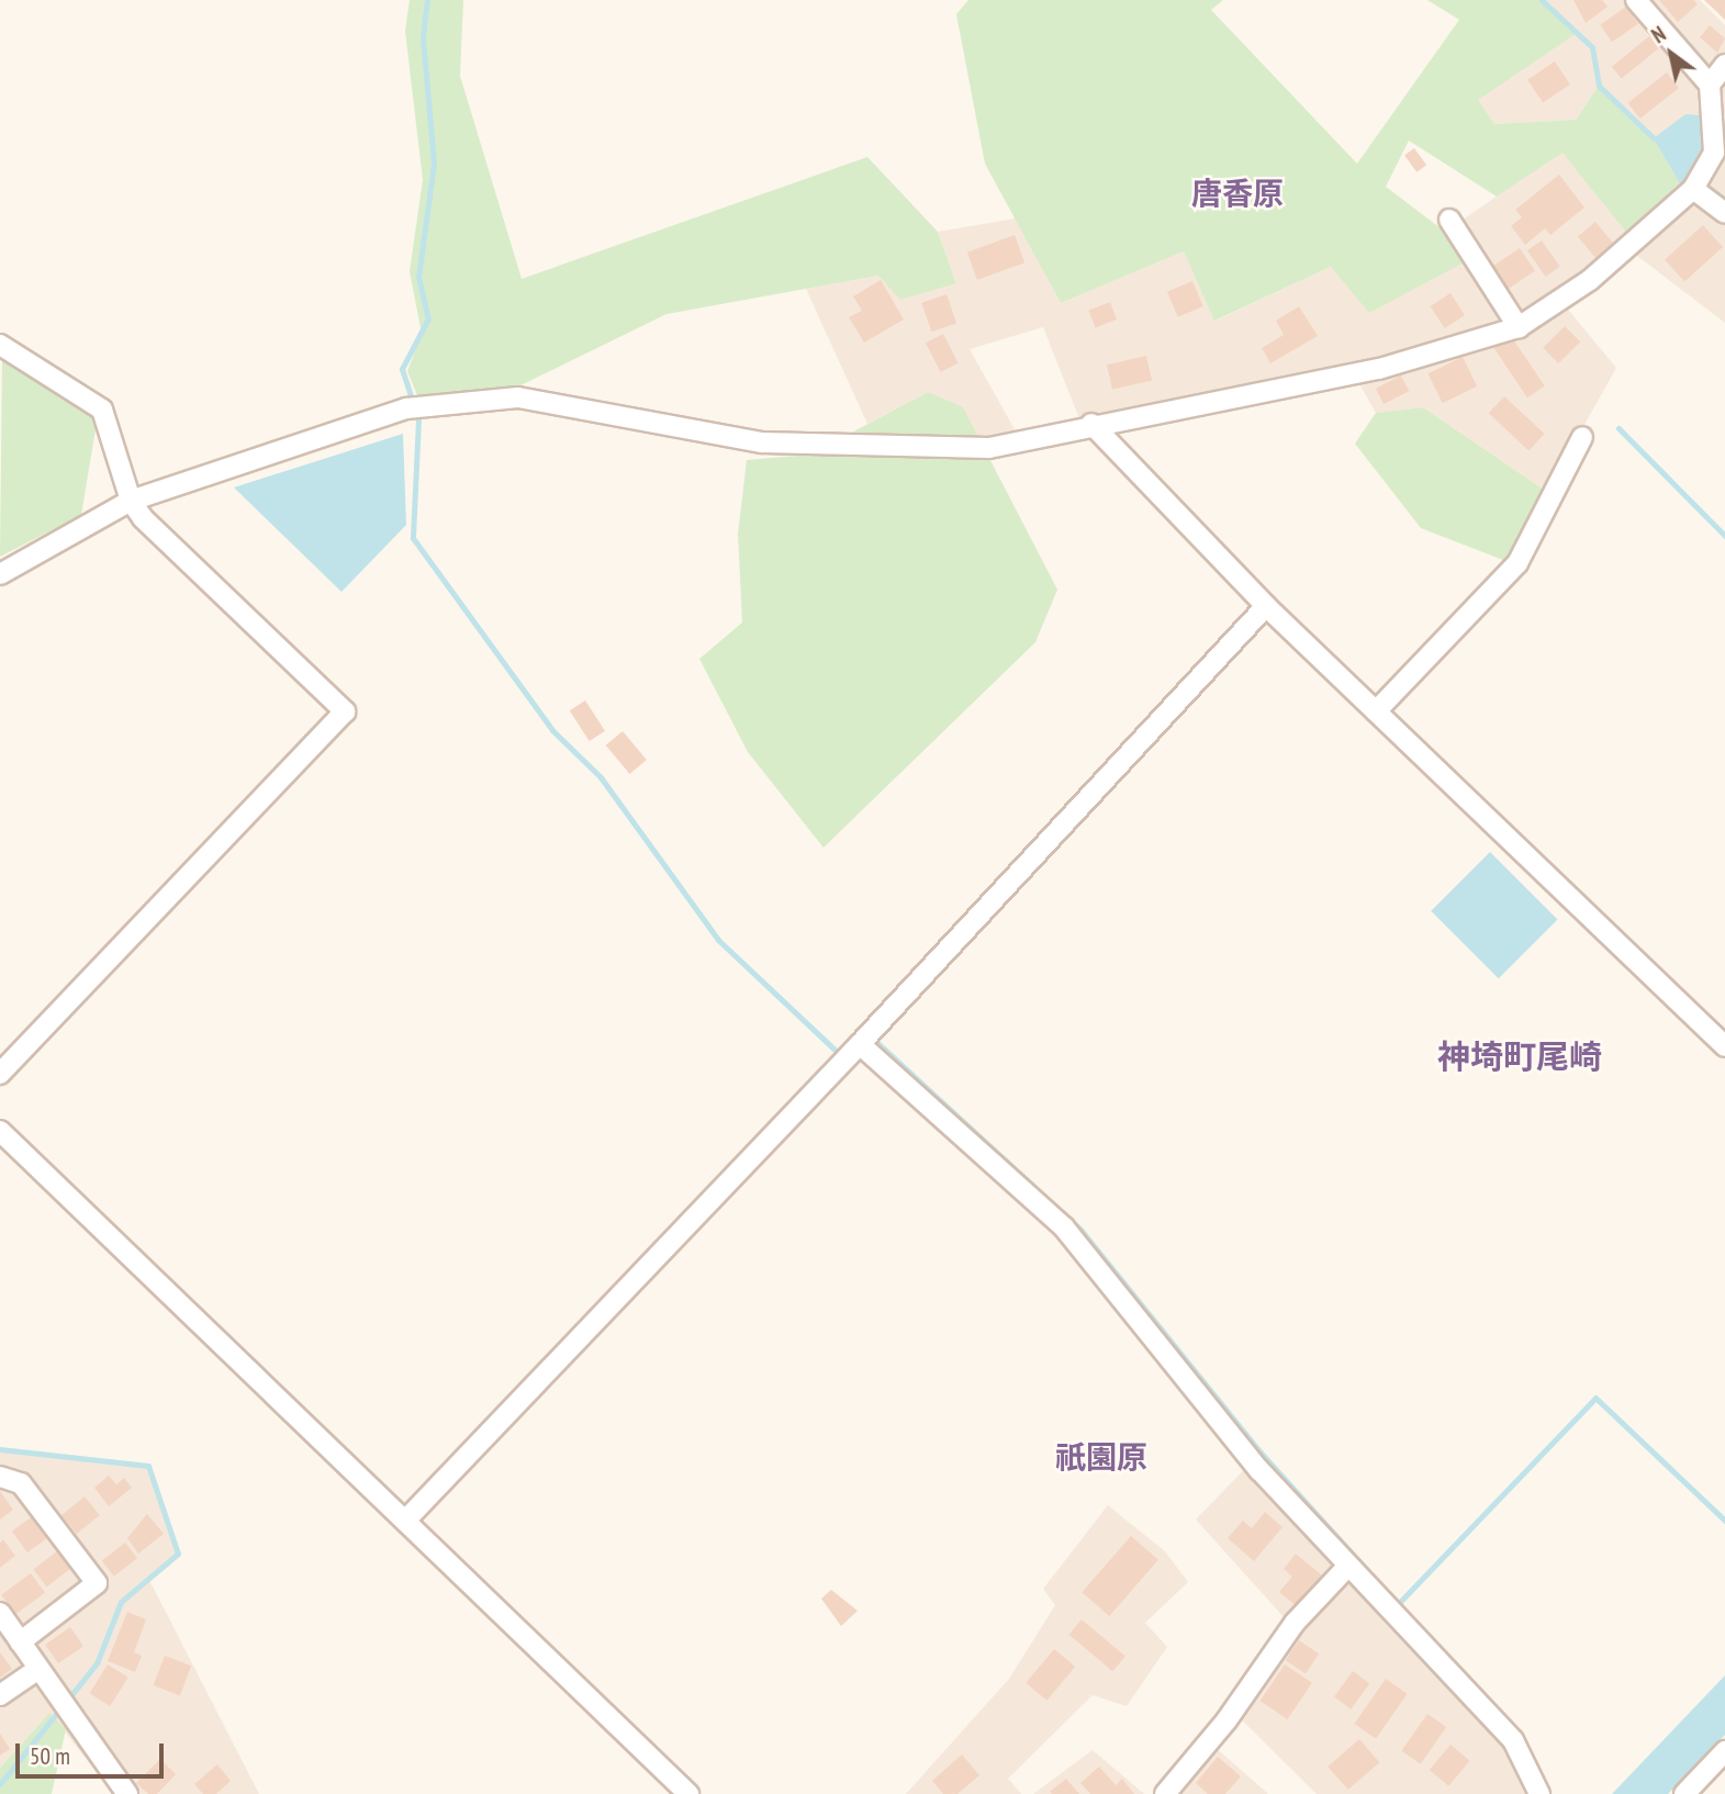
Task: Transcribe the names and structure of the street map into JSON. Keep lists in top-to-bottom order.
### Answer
{
  "districts": ["唐香原", "神埼町尾崎", "祇園原"],
  "scale_bar": "50 m",
  "north": "top left"
}
